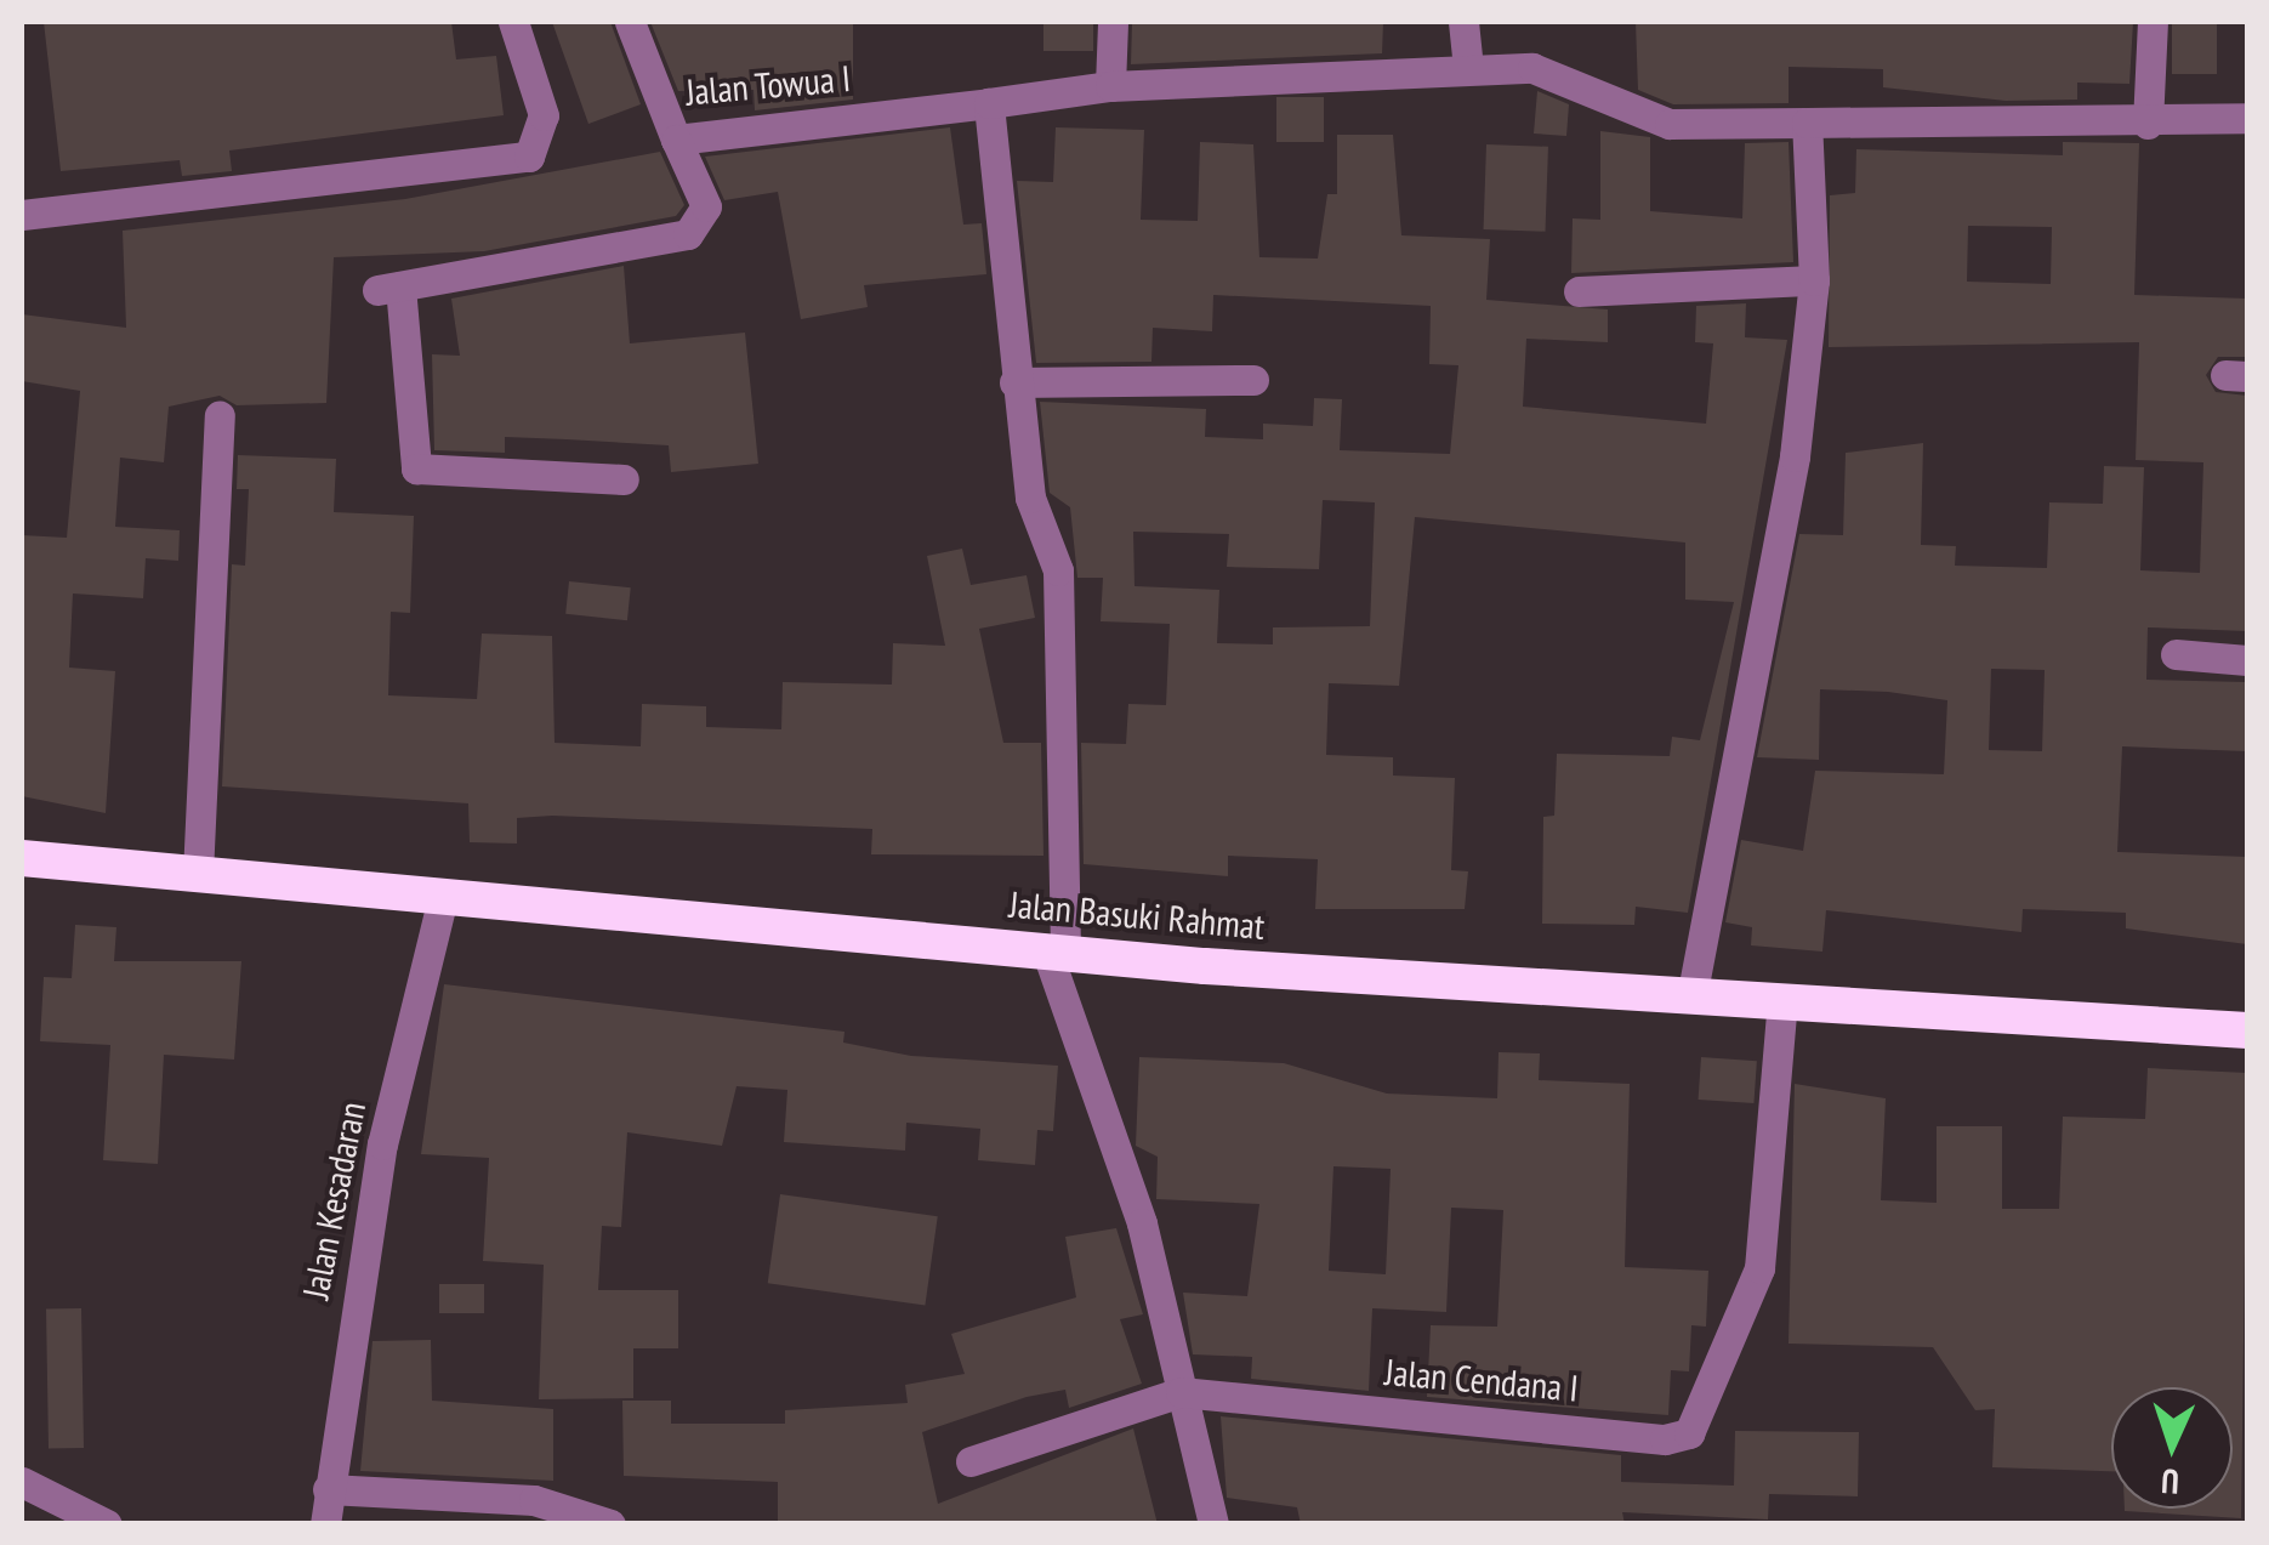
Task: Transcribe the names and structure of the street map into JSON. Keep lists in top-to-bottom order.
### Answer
{
  "streets": {
    "highway": ["Jalan Basuki Rahmat"],
    "street": ["Jalan Towua I", "Jalan Kesadaran", "Jalan Cendana I"]
  },
  "crossings": [
    ["Jalan Basuki Rahmat", "Jalan Kesadaran"],
    ["Jalan Basuki Rahmat", "Jalan Cendana I"]
  ],
  "north": "bottom"
}
